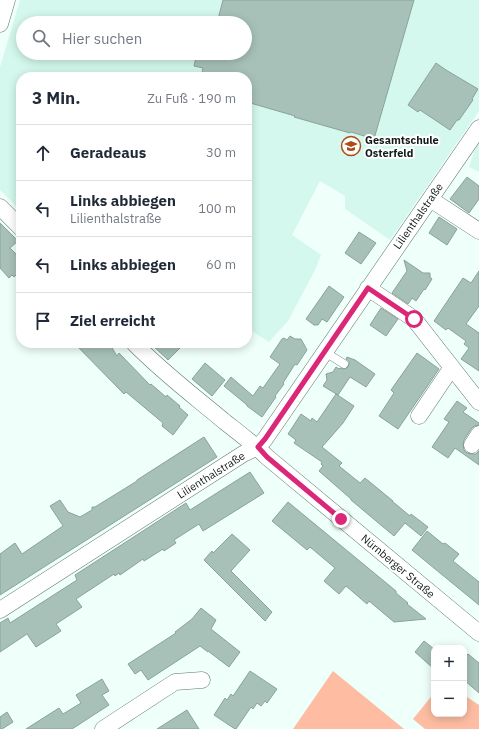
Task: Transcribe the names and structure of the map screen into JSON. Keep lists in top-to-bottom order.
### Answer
{
  "streets": {
    "street": ["Lilienthalstraße", "Nürnberger Straße"]
  },
  "crossings": [
    ["Lilienthalstraße", "Nürnberger Straße"]
  ],
  "places": {
    "school or university": ["Gesamtschule Osterfeld"]
  },
  "page": {
    "search": "Hier suchen",
    "heading": ["3 Min.", "Zu Fuß · 190 m"],
    "list": [
      ["Geradeaus", "30 m"],
      ["Links abbiegen", "Lilienthalstraße", "100 m"],
      ["Links abbiegen", "60 m"],
      "Ziel erreicht"
    ],
    "map_buttons": ["+", "−"]
  }
}
